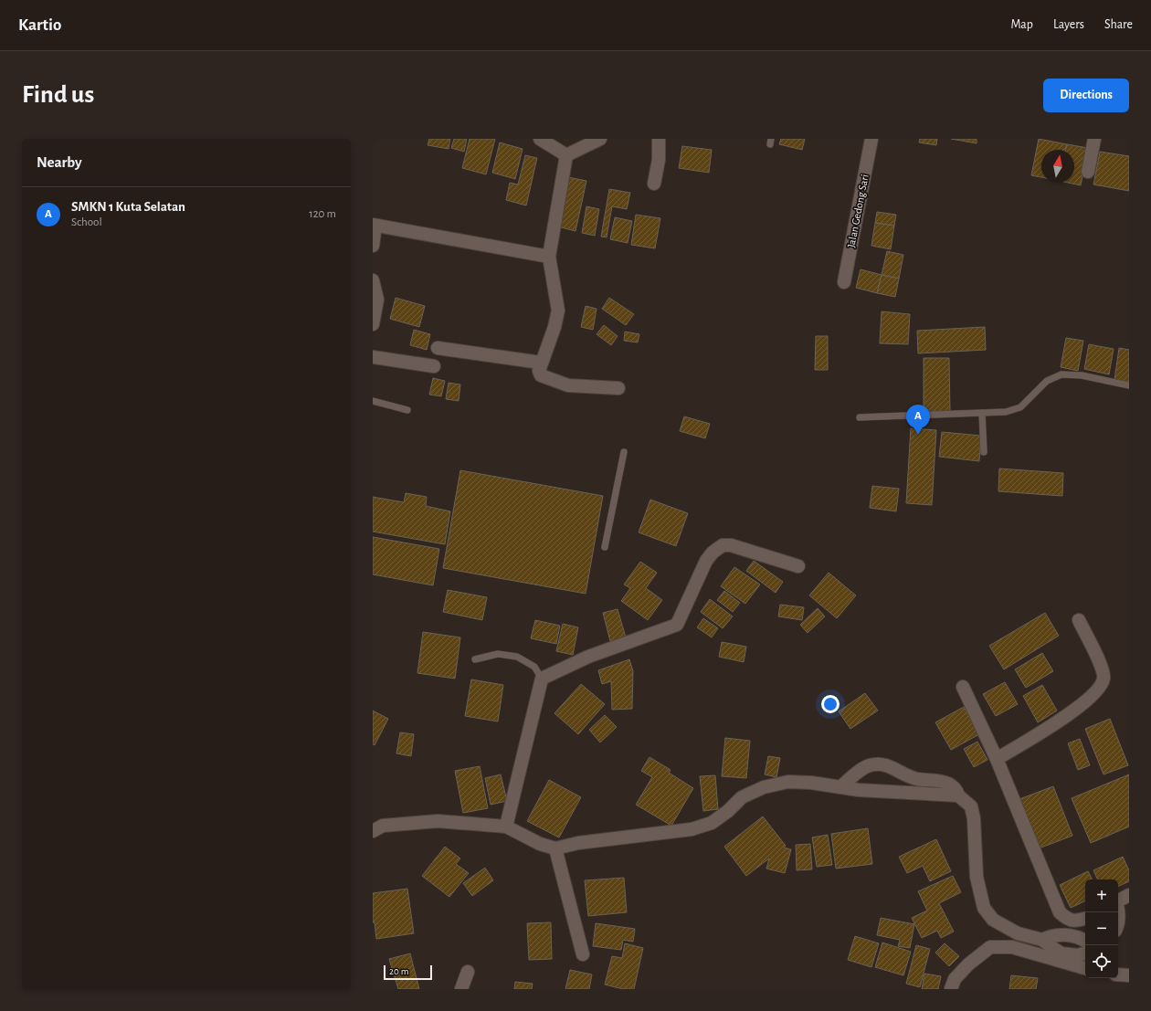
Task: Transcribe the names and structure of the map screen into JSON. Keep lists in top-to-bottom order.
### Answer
{
  "streets": {
    "street": ["Jalan Gedong Sari"]
  },
  "scale_bar": "20 m",
  "north": "top",
  "page": {
    "header": "Kartio",
    "nav": ["Map", "Layers", "Share"],
    "buttons": "Directions",
    "title": "Find us",
    "heading": "Nearby",
    "list": [
      {
        "mark": "A",
        "name": "SMKN 1 Kuta Selatan",
        "note": "School",
        "value": "120 m"
      }
    ],
    "pins": "A",
    "map_buttons": ["+", "−"],
    "scale": "20 m"
  }
}
